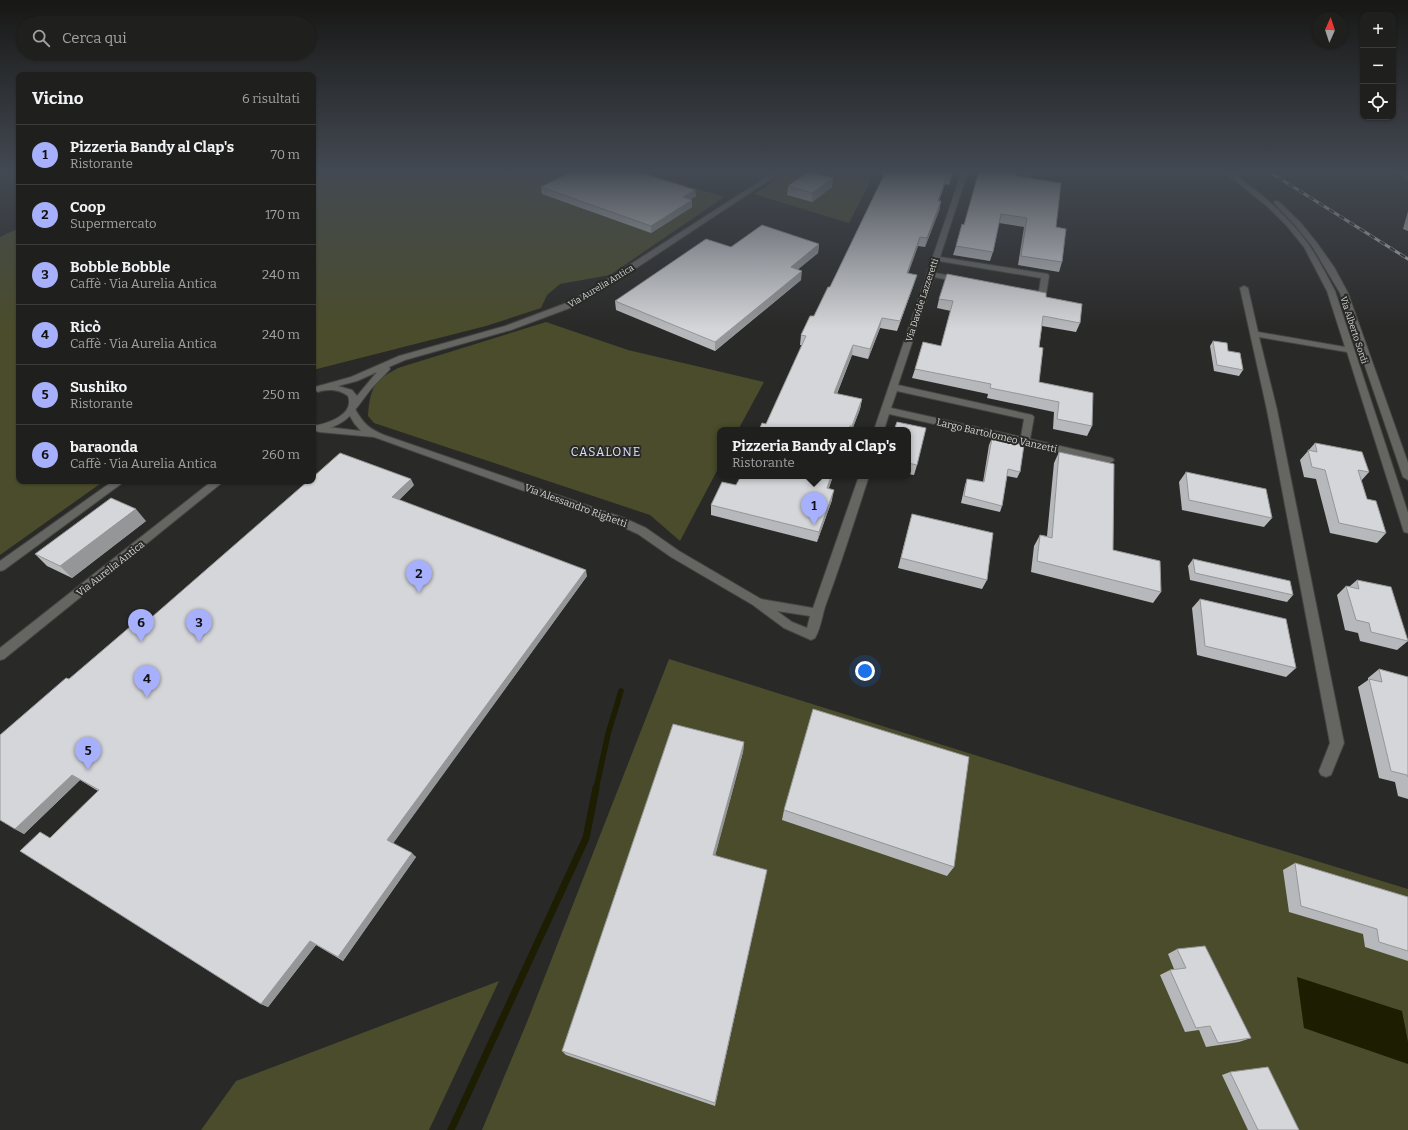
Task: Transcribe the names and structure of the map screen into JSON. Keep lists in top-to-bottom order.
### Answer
{
  "streets": {
    "street": [
      "Via Aurelia Antica",
      "Via Davide Lazzeretti",
      "Via Alberto Sordi",
      "Largo Bartolomeo Vanzetti",
      "Via Alessandro Righetti"
    ]
  },
  "crossings": [
    ["Via Davide Lazzeretti", "Largo Bartolomeo Vanzetti"]
  ],
  "districts": ["CASALONE"],
  "north": "top",
  "page": {
    "map_buttons": ["+", "−"],
    "search": "Cerca qui",
    "heading": ["Vicino", "6 risultati"],
    "list": [
      {
        "mark": "1",
        "name": "Pizzeria Bandy al Clap's",
        "note": "Ristorante",
        "value": "70 m"
      },
      {
        "mark": "2",
        "name": "Coop",
        "note": "Supermercato",
        "value": "170 m"
      },
      {
        "mark": "3",
        "name": "Bobble Bobble",
        "note": "Caffè · Via Aurelia Antica",
        "value": "240 m"
      },
      {
        "mark": "4",
        "name": "Ricò",
        "note": "Caffè · Via Aurelia Antica",
        "value": "240 m"
      },
      {
        "mark": "5",
        "name": "Sushiko",
        "note": "Ristorante",
        "value": "250 m"
      },
      {
        "mark": "6",
        "name": "baraonda",
        "note": "Caffè · Via Aurelia Antica",
        "value": "260 m"
      }
    ],
    "popup": ["Pizzeria Bandy al Clap's", "Ristorante"],
    "pins": [
      "1",
      "2",
      "3",
      "6",
      "4",
      "5"
    ]
  }
}
